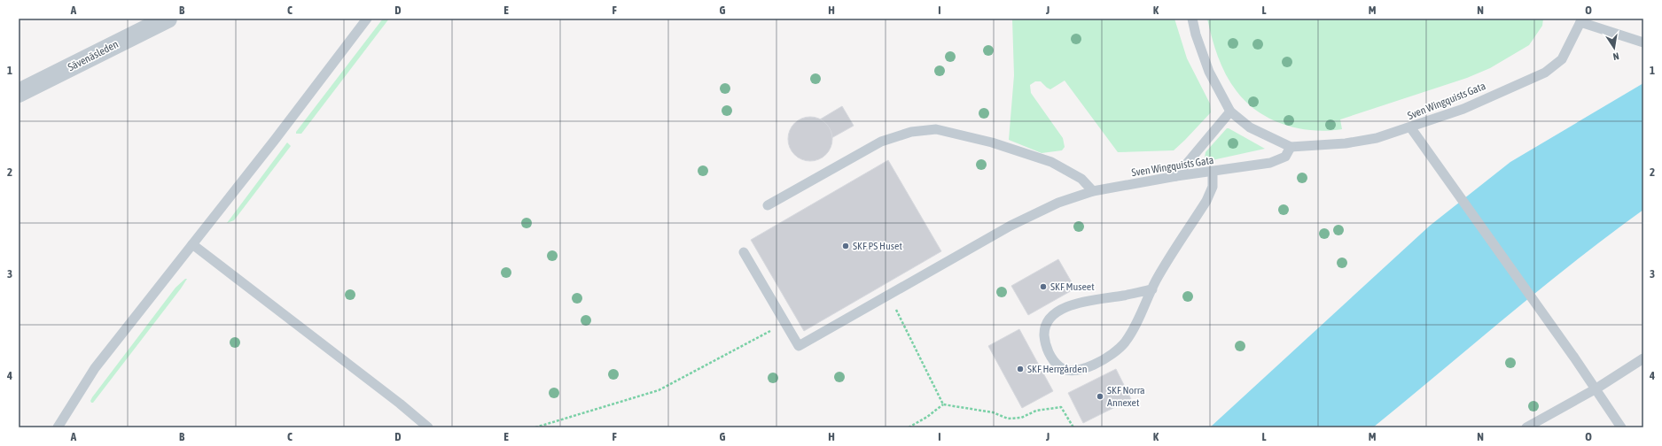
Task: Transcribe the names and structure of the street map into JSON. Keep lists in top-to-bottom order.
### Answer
{
  "streets": {
    "street": ["Sävenäsleden"],
    "lane": ["Sven Wingquists Gata"]
  },
  "places": [
    "SKF PS Huset",
    "SKF Museet",
    "SKF Herrgården",
    "SKF Norra Annexet"
  ],
  "north": "bottom",
  "grid": {
    "columns": [
      "A",
      "B",
      "C",
      "D",
      "E",
      "F",
      "G",
      "H",
      "I",
      "J",
      "K",
      "L",
      "M",
      "N",
      "O"
    ],
    "rows": [
      "1",
      "2",
      "3",
      "4"
    ]
  }
}
